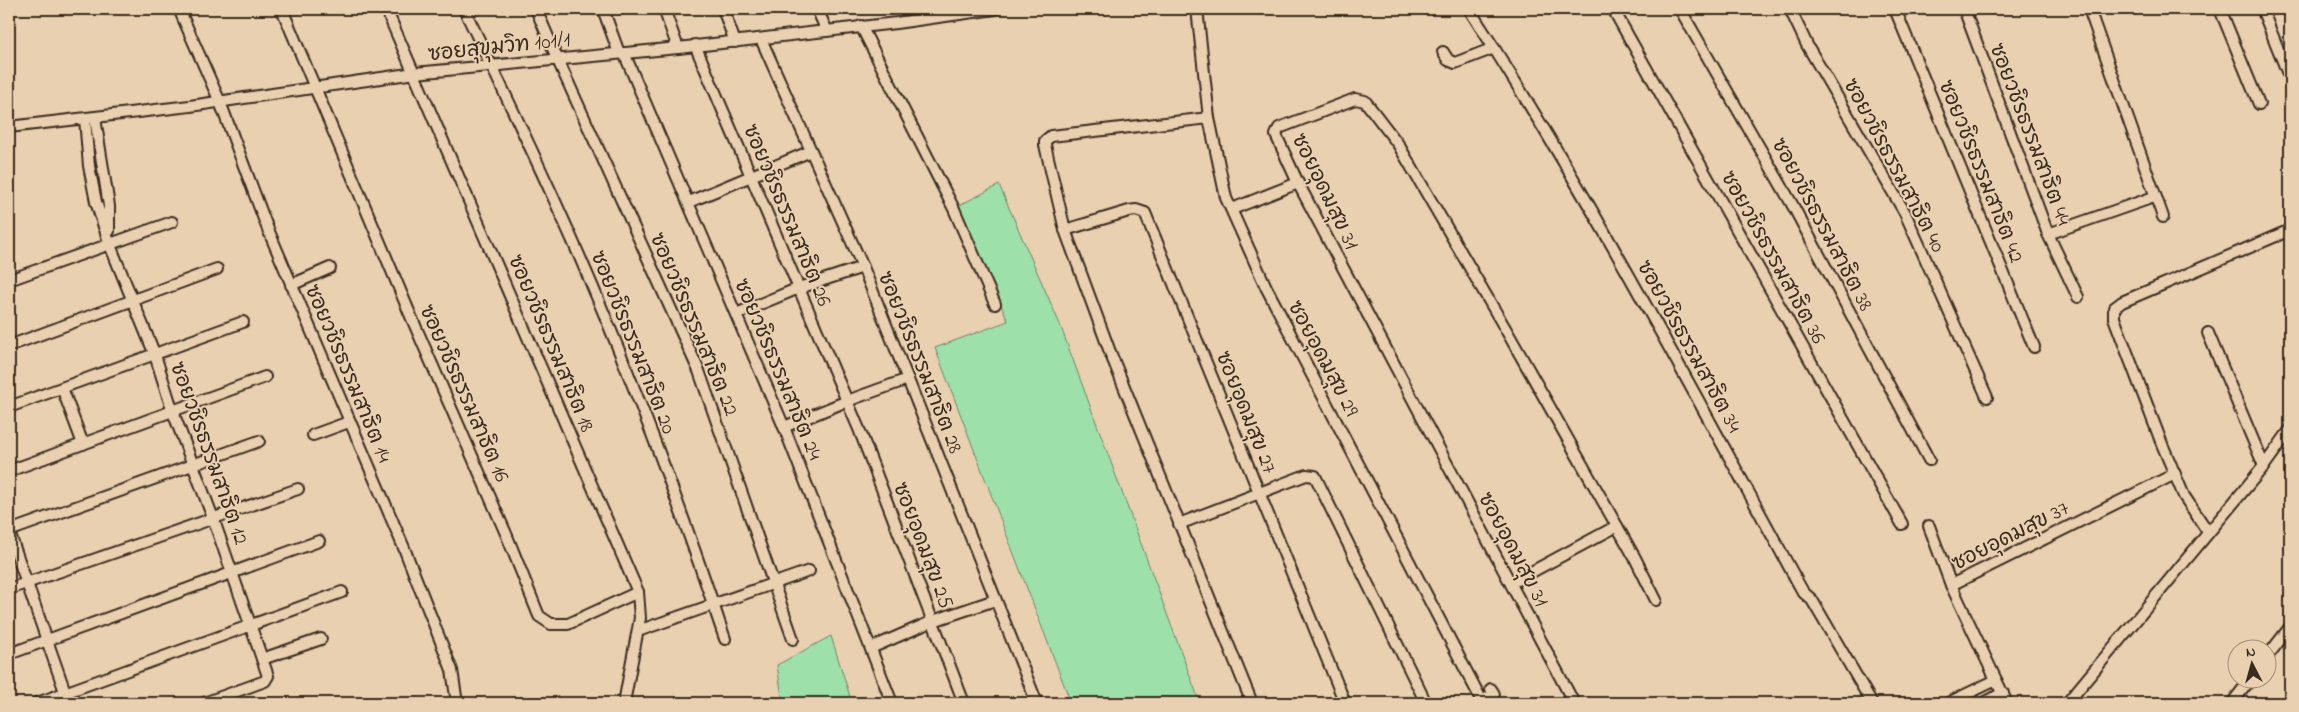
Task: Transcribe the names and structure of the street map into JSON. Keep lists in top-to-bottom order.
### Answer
{
  "streets": {
    "street": [
      "ซอยสุขุมวิท 101/1",
      "ซอยวชิรธรรมสาธิต 44",
      "ซอยวชิรธรรมสาธิต 40",
      "ซอยวชิรธรรมสาธิต 42",
      "ซอยอุดมสุข 31",
      "ซอยวชิรธรรมสาธิต 26",
      "ซอยวชิรธรรมสาธิต 38",
      "ซอยวชิรธรรมสาธิต 36",
      "ซอยวชิรธรรมสาธิต 22",
      "ซอยวชิรธรรมสาธิต 20",
      "ซอยวชิรธรรมสาธิต 18",
      "ซอยวชิรธรรมสาธิต 34",
      "ซอยอุดมสุข 29",
      "ซอยวชิรธรรมสาธิต 28",
      "ซอยวชิรธรรมสาธิต 24",
      "ซอยวชิรธรรมสาธิต 14",
      "ซอยวชิรธรรมสาธิต 16",
      "ซอยอุดมสุข 27",
      "ซอยวชิรธรรมสาธิต 12",
      "ซอยอุดมสุข 37",
      "ซอยอุดมสุข 25"
    ]
  },
  "crossings": [
    ["ซอยสุขุมวิท 101/1", "ซอยวชิรธรรมสาธิต 26"],
    ["ซอยสุขุมวิท 101/1", "ซอยวชิรธรรมสาธิต 22"],
    ["ซอยสุขุมวิท 101/1", "ซอยวชิรธรรมสาธิต 20"],
    ["ซอยสุขุมวิท 101/1", "ซอยวชิรธรรมสาธิต 18"],
    ["ซอยสุขุมวิท 101/1", "ซอยวชิรธรรมสาธิต 28"],
    ["ซอยสุขุมวิท 101/1", "ซอยวชิรธรรมสาธิต 24"],
    ["ซอยสุขุมวิท 101/1", "ซอยวชิรธรรมสาธิต 14"],
    ["ซอยสุขุมวิท 101/1", "ซอยวชิรธรรมสาธิต 16"],
    ["ซอยสุขุมวิท 101/1", "ซอยวชิรธรรมสาธิต 12"],
    ["ซอยวชิรธรรมสาธิต 26", "ซอยอุดมสุข 25"],
    ["ซอยวชิรธรรมสาธิต 18", "ซอยวชิรธรรมสาธิต 16"]
  ],
  "north": "top"
}
